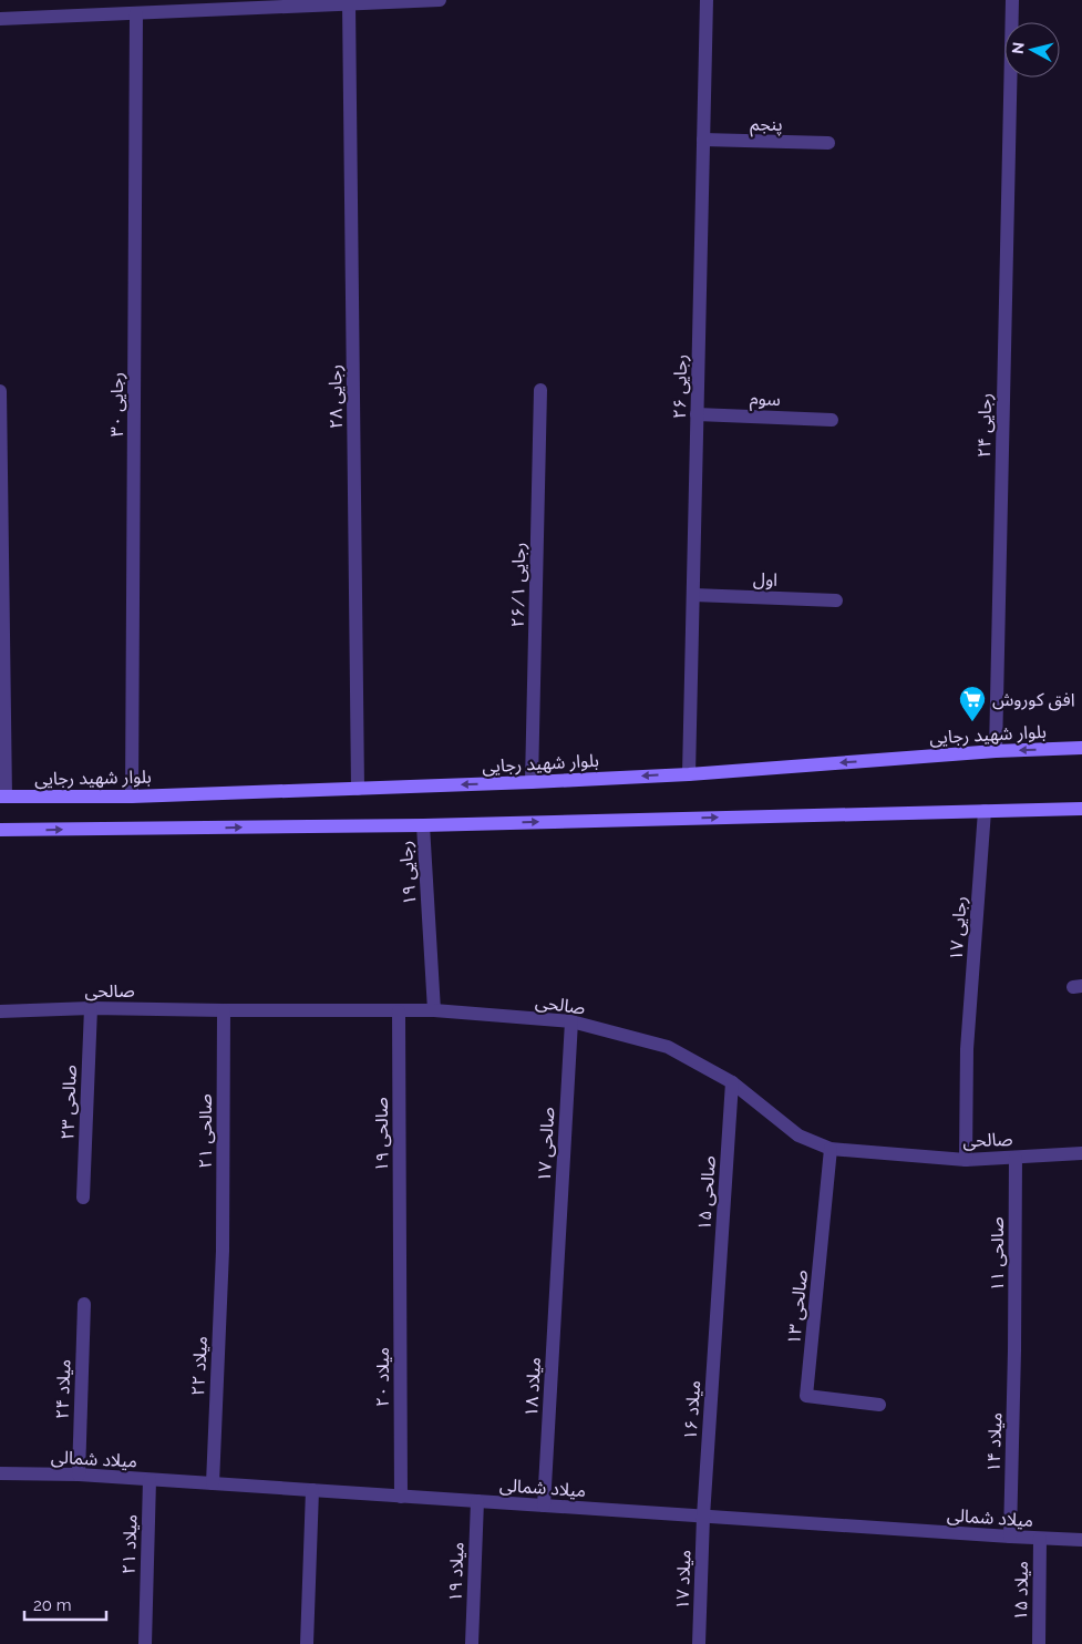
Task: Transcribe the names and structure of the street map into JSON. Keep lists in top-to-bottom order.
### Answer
{
  "streets": {
    "main road": ["بلوار شهید رجایی"],
    "street": [
      "پنجم",
      "رجایی ۲۶",
      "رجایی ۲۸",
      "سوم",
      "رجایی ۳۰",
      "رجایی ۲۴",
      "اول",
      "رجایی ۲۶/۱",
      "رجایی ۱۹",
      "رجایی ۱۷",
      "صالحی",
      "صالحی ۲۳",
      "صالحی ۲۱",
      "صالحی ۱۹",
      "صالحی ۱۷",
      "صالحی ۱۵",
      "صالحی ۱۱",
      "صالحی ۱۳",
      "میلاد ۲۲",
      "میلاد ۲۰",
      "میلاد ۱۸",
      "میلاد ۲۴",
      "میلاد ۱۶",
      "میلاد ۱۴",
      "میلاد شمالی",
      "میلاد ۲۱",
      "میلاد ۱۹",
      "میلاد ۱۷",
      "میلاد ۱۵"
    ]
  },
  "crossings": [
    ["پنجم", "رجایی ۲۶"],
    ["رجایی ۲۶", "سوم"],
    ["رجایی ۲۶", "اول"],
    ["رجایی ۲۶", "بلوار شهید رجایی"],
    ["رجایی ۲۸", "بلوار شهید رجایی"],
    ["رجایی ۳۰", "بلوار شهید رجایی"],
    ["رجایی ۲۴", "بلوار شهید رجایی"],
    ["رجایی ۲۶/۱", "بلوار شهید رجایی"],
    ["رجایی ۱۹", "صالحی"],
    ["رجایی ۱۷", "صالحی"],
    ["صالحی", "صالحی ۲۳"],
    ["صالحی", "صالحی ۲۱"],
    ["صالحی", "صالحی ۱۹"],
    ["صالحی", "صالحی ۱۷"],
    ["صالحی", "صالحی ۱۵"],
    ["صالحی", "صالحی ۱۱"],
    ["صالحی", "صالحی ۱۳"],
    ["صالحی ۲۱", "میلاد ۲۲"],
    ["صالحی ۱۹", "میلاد ۲۰"],
    ["صالحی ۱۷", "میلاد ۱۸"],
    ["صالحی ۱۵", "میلاد ۱۶"],
    ["صالحی ۱۱", "میلاد ۱۴"],
    ["میلاد ۲۲", "میلاد شمالی"],
    ["میلاد ۲۰", "میلاد شمالی"],
    ["میلاد ۱۸", "میلاد شمالی"],
    ["میلاد ۲۴", "میلاد شمالی"],
    ["میلاد ۱۶", "میلاد شمالی"],
    ["میلاد ۱۶", "میلاد ۱۷"],
    ["میلاد ۱۴", "میلاد شمالی"],
    ["میلاد شمالی", "میلاد ۲۱"],
    ["میلاد شمالی", "میلاد ۱۹"],
    ["میلاد شمالی", "میلاد ۱۷"],
    ["میلاد شمالی", "میلاد ۱۵"]
  ],
  "places": {
    "supermarket": ["افق کوروش"]
  },
  "scale_bar": "20 m",
  "north": "left"
}
